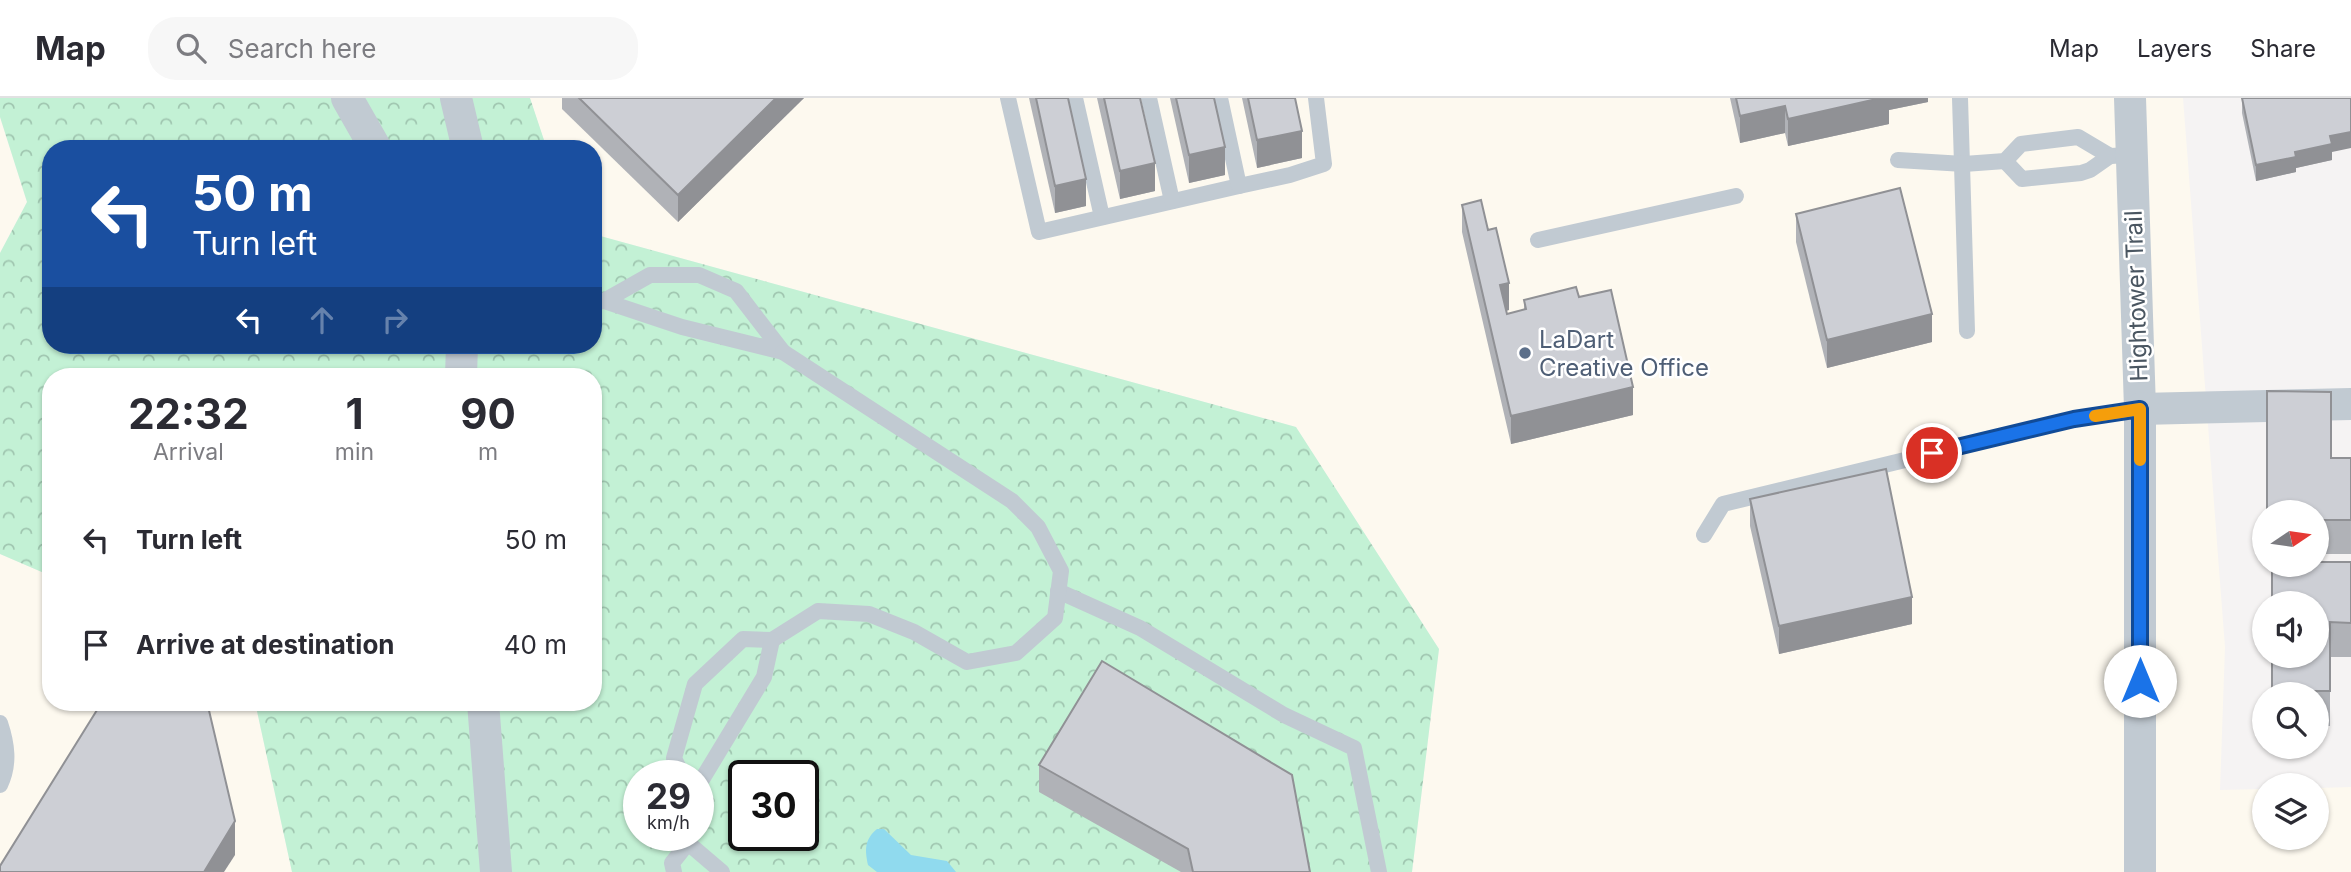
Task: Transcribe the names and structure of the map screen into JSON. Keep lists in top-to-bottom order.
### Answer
{
  "streets": {
    "street": ["Hightower Trail"]
  },
  "places": ["LaDart Creative Office"],
  "north": "right",
  "page": {
    "header": "Map",
    "search": "Search here",
    "nav": ["Map", "Layers", "Share"],
    "turn": ["50 m", "Turn left"],
    "eta": [
      "22:32",
      "Arrival",
      "1",
      "min",
      "90",
      "m"
    ],
    "list": [
      {
        "name": "Turn left",
        "value": "50 m"
      },
      {
        "name": "Arrive at destination",
        "value": "40 m"
      }
    ],
    "speed": "29 km/h",
    "limit": "30"
  }
}
